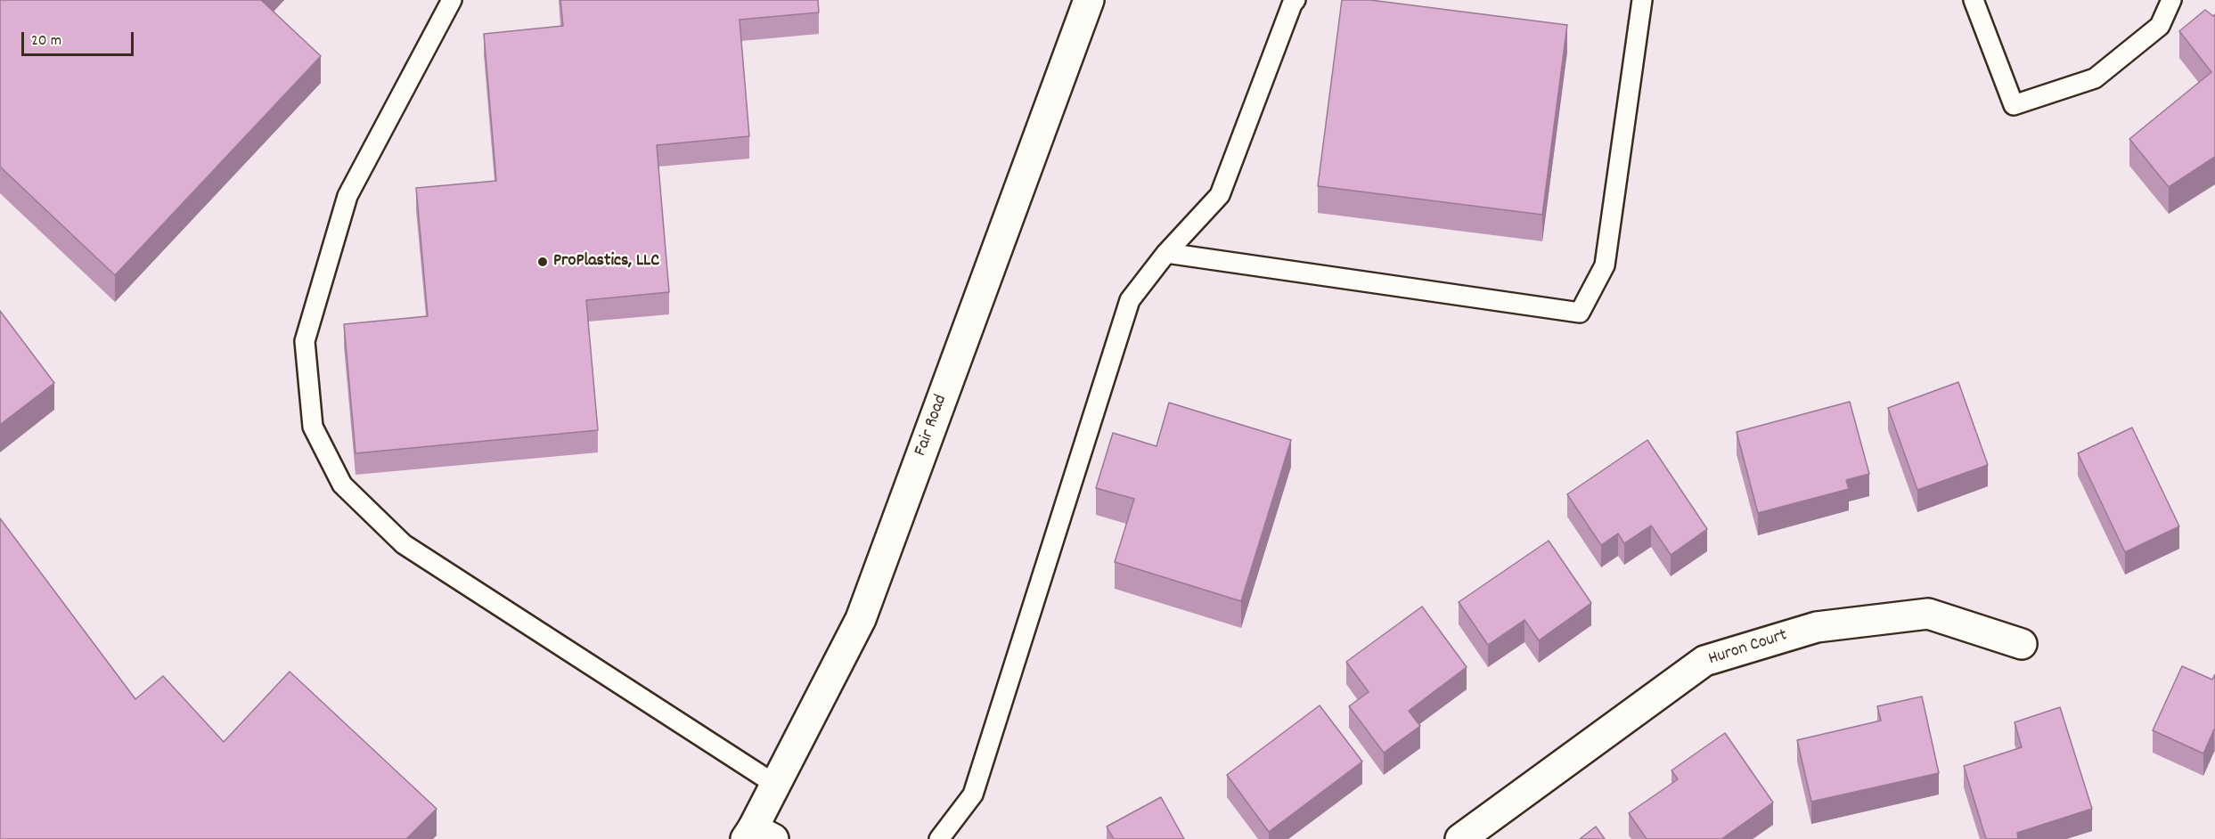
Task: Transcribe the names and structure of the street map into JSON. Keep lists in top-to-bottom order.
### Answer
{
  "streets": {
    "main road": ["Fair Road", "Huron Court"]
  },
  "places": ["ProPlastics, LLC"],
  "scale_bar": "20 m"
}
